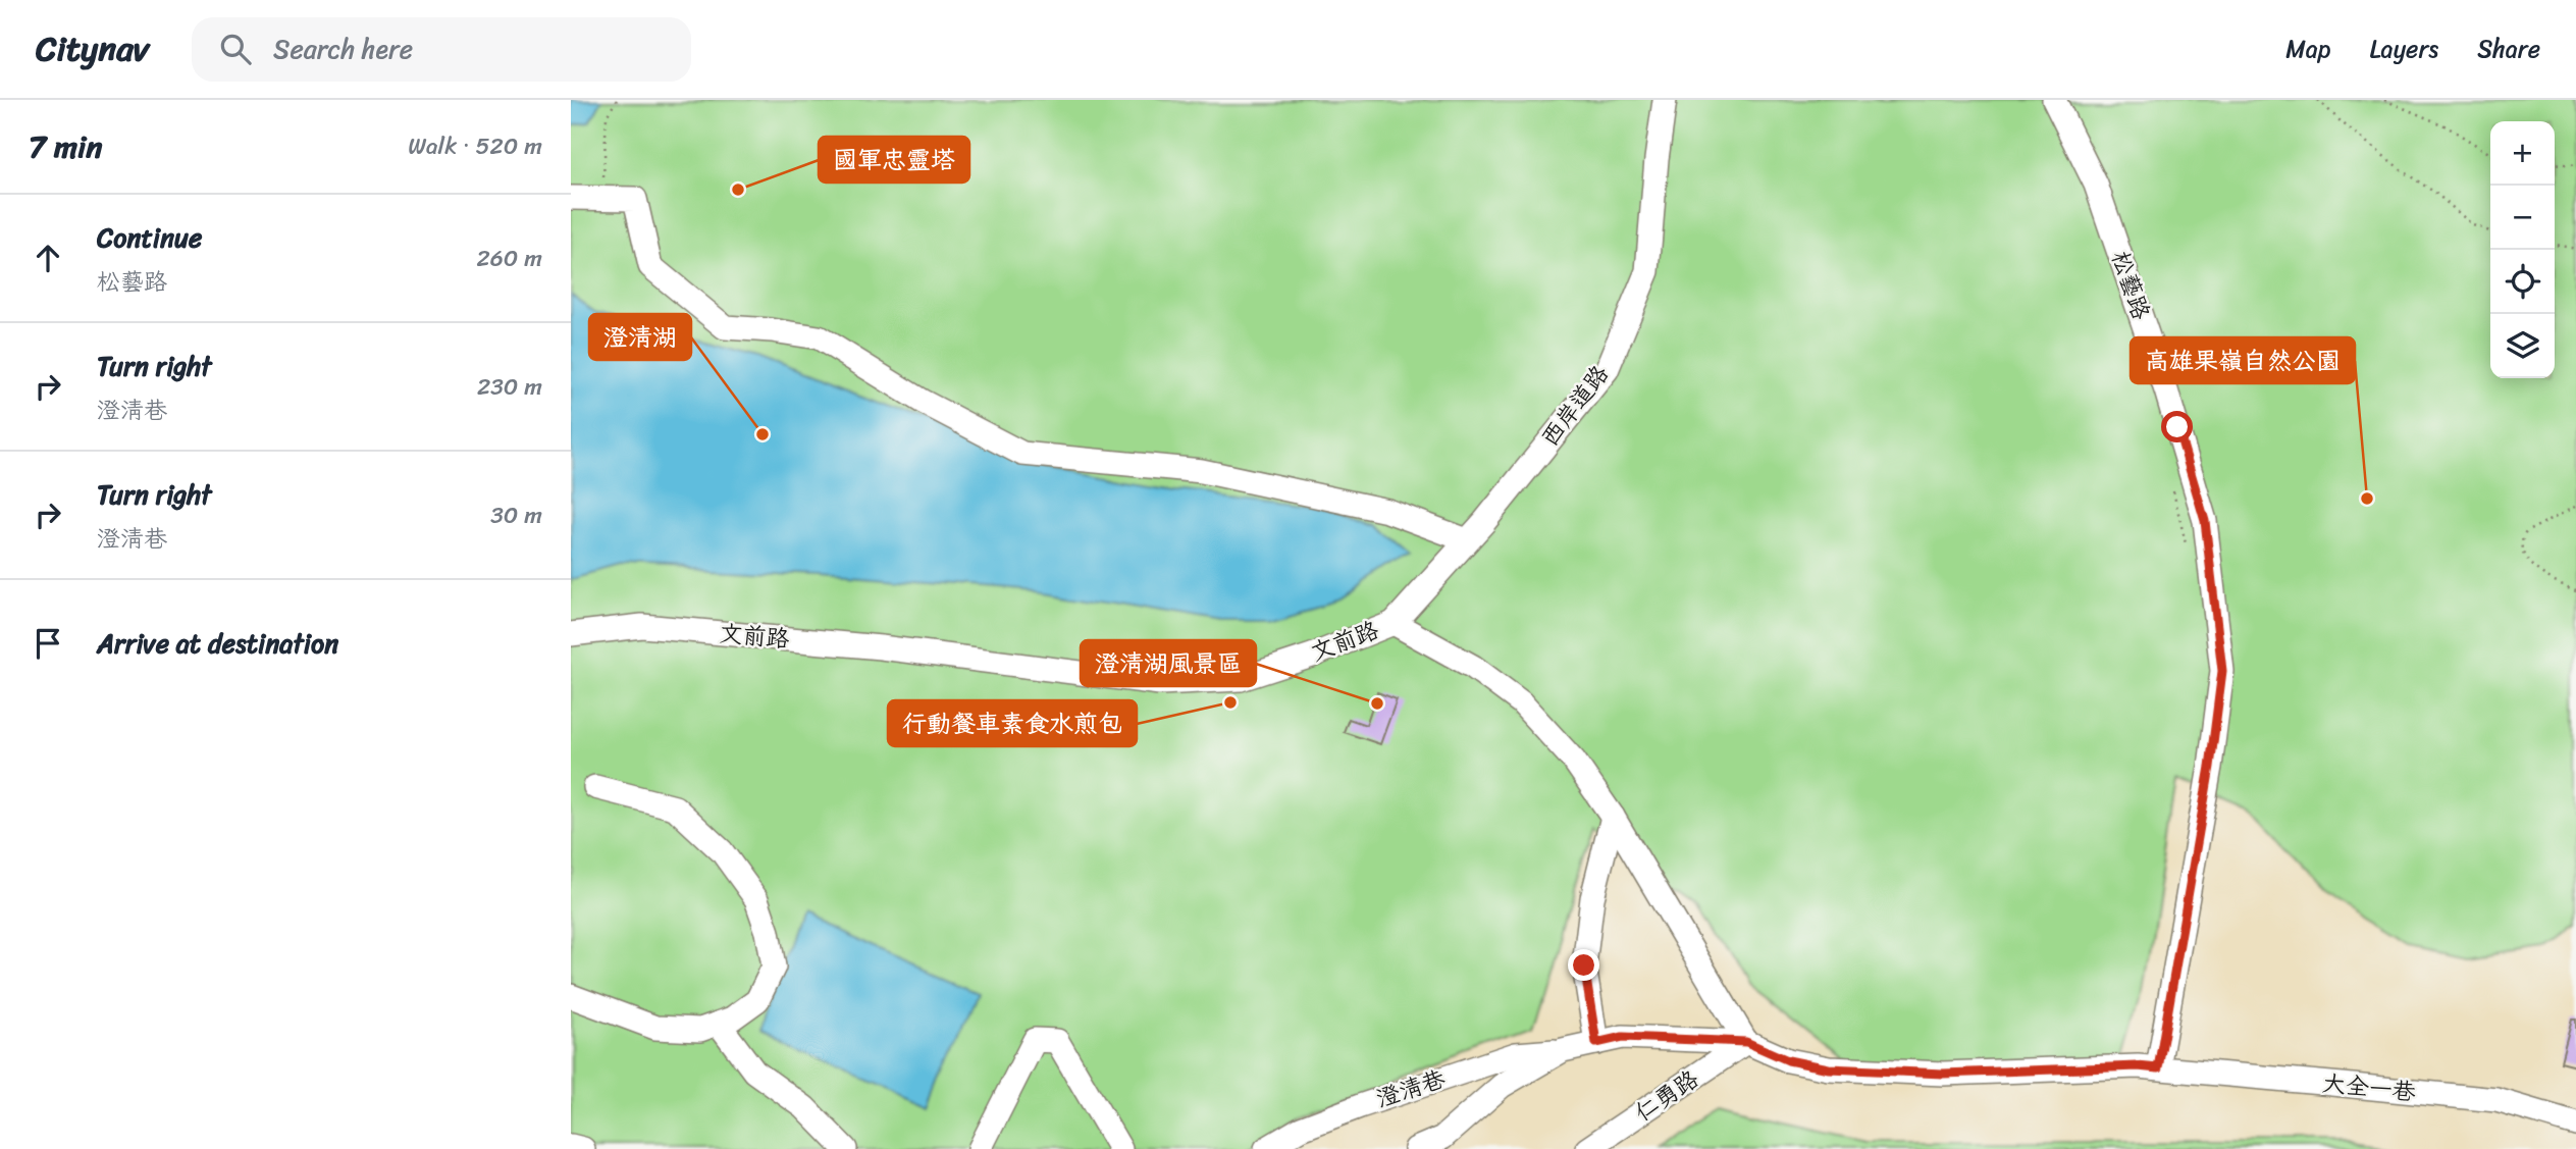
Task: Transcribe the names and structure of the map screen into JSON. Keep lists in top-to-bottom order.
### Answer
{
  "streets": {
    "street": [
      "松藝路",
      "西岸道路",
      "文前路",
      "大全一巷",
      "澄清巷",
      "仁勇路"
    ]
  },
  "crossings": [
    ["松藝路", "大全一巷"],
    ["松藝路", "澄清巷"],
    ["西岸道路", "文前路"],
    ["文前路", "澄清巷"],
    ["文前路", "仁勇路"],
    ["大全一巷", "澄清巷"],
    ["澄清巷", "仁勇路"]
  ],
  "places": [
    "國軍忠靈塔",
    "澄清湖",
    "高雄果嶺自然公園",
    "行動餐車素食水煎包",
    "澄清湖風景區"
  ],
  "page": {
    "header": "Citynav",
    "search": "Search here",
    "nav": ["Map", "Layers", "Share"],
    "heading": ["7 min", "Walk · 520 m"],
    "map_buttons": ["+", "−"],
    "list": [
      ["Continue", "松藝路", "260 m"],
      ["Turn right", "澄清巷", "230 m"],
      ["Turn right", "澄清巷", "30 m"],
      "Arrive at destination"
    ]
  }
}
